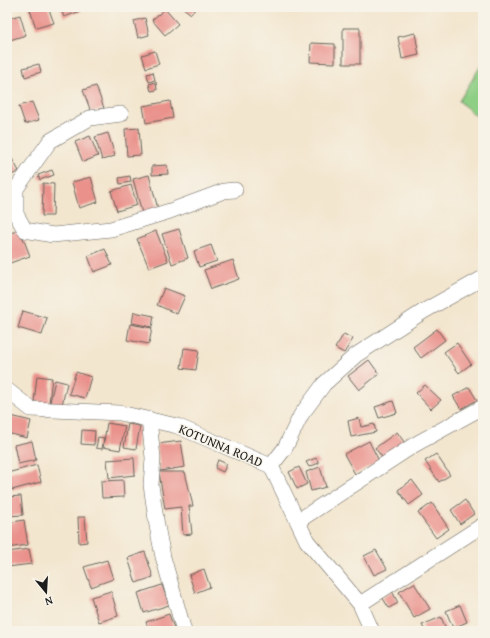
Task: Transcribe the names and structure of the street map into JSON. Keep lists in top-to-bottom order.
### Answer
{
  "streets": {
    "street": ["KOTUNNA ROAD"]
  },
  "north": "bottom"
}
